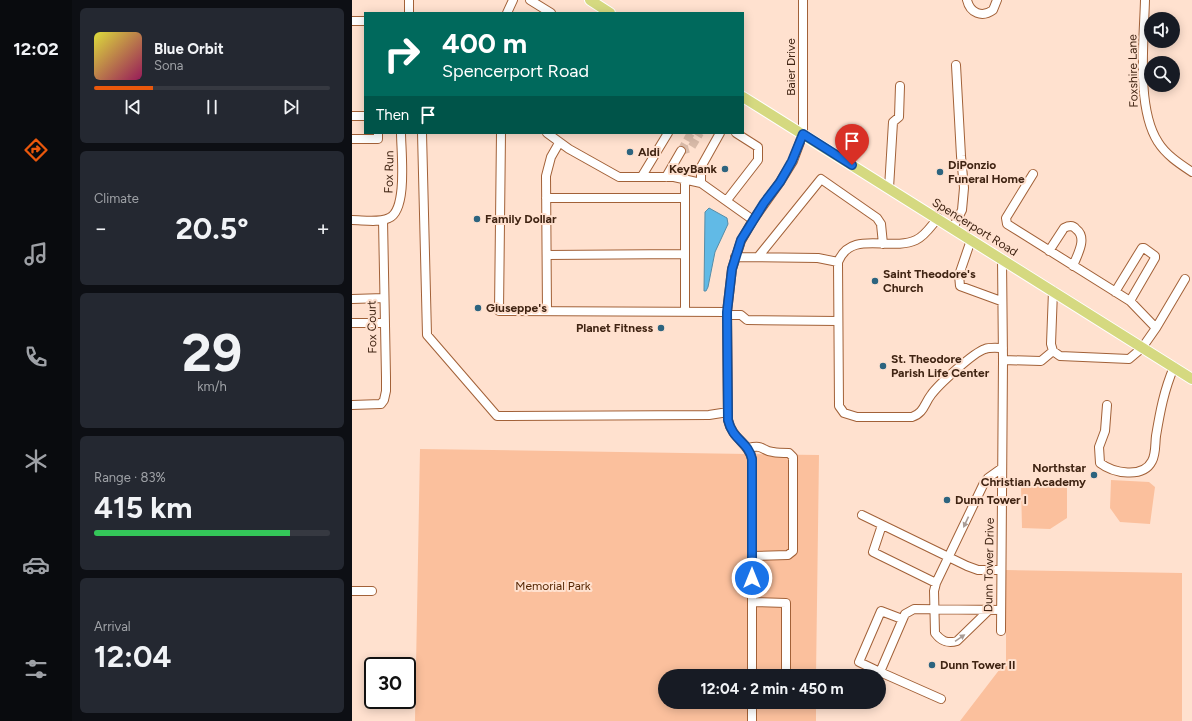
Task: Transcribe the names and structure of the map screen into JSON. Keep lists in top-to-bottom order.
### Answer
{
  "streets": {
    "main road": ["Spencerport Road"],
    "street": [
      "Baier Drive",
      "Foxshire Lane",
      "Fox Run",
      "Fox Court",
      "Dunn Tower Drive"
    ]
  },
  "crossings": [
    ["Baier Drive", "Spencerport Road"],
    ["Fox Run", "Fox Court"],
    ["Spencerport Road", "Dunn Tower Drive"]
  ],
  "parks": ["Memorial Park"],
  "places": [
    "Aldi",
    "KeyBank",
    "DiPonzio Funeral Home",
    "Family Dollar",
    "Saint Theodore's Church",
    "Giuseppe's",
    "Planet Fitness",
    "St. Theodore Parish Life Center",
    "Northstar Christian Academy",
    "Dunn Tower I",
    "Dunn Tower II"
  ],
  "page": {
    "tabs": "12:02",
    "turn": ["400 m", "Spencerport Road"],
    "song": ["Blue Orbit", "Sona"],
    "then": "Then",
    "tile": [
      "Climate",
      ["29", "km/h"],
      ["Range · 83%", "415 km"],
      ["Arrival", "12:04"]
    ],
    "heat": ["−", "20.5°", "+"],
    "limit": "30",
    "trip": "12:04 · 2 min · 450 m"
  }
}
